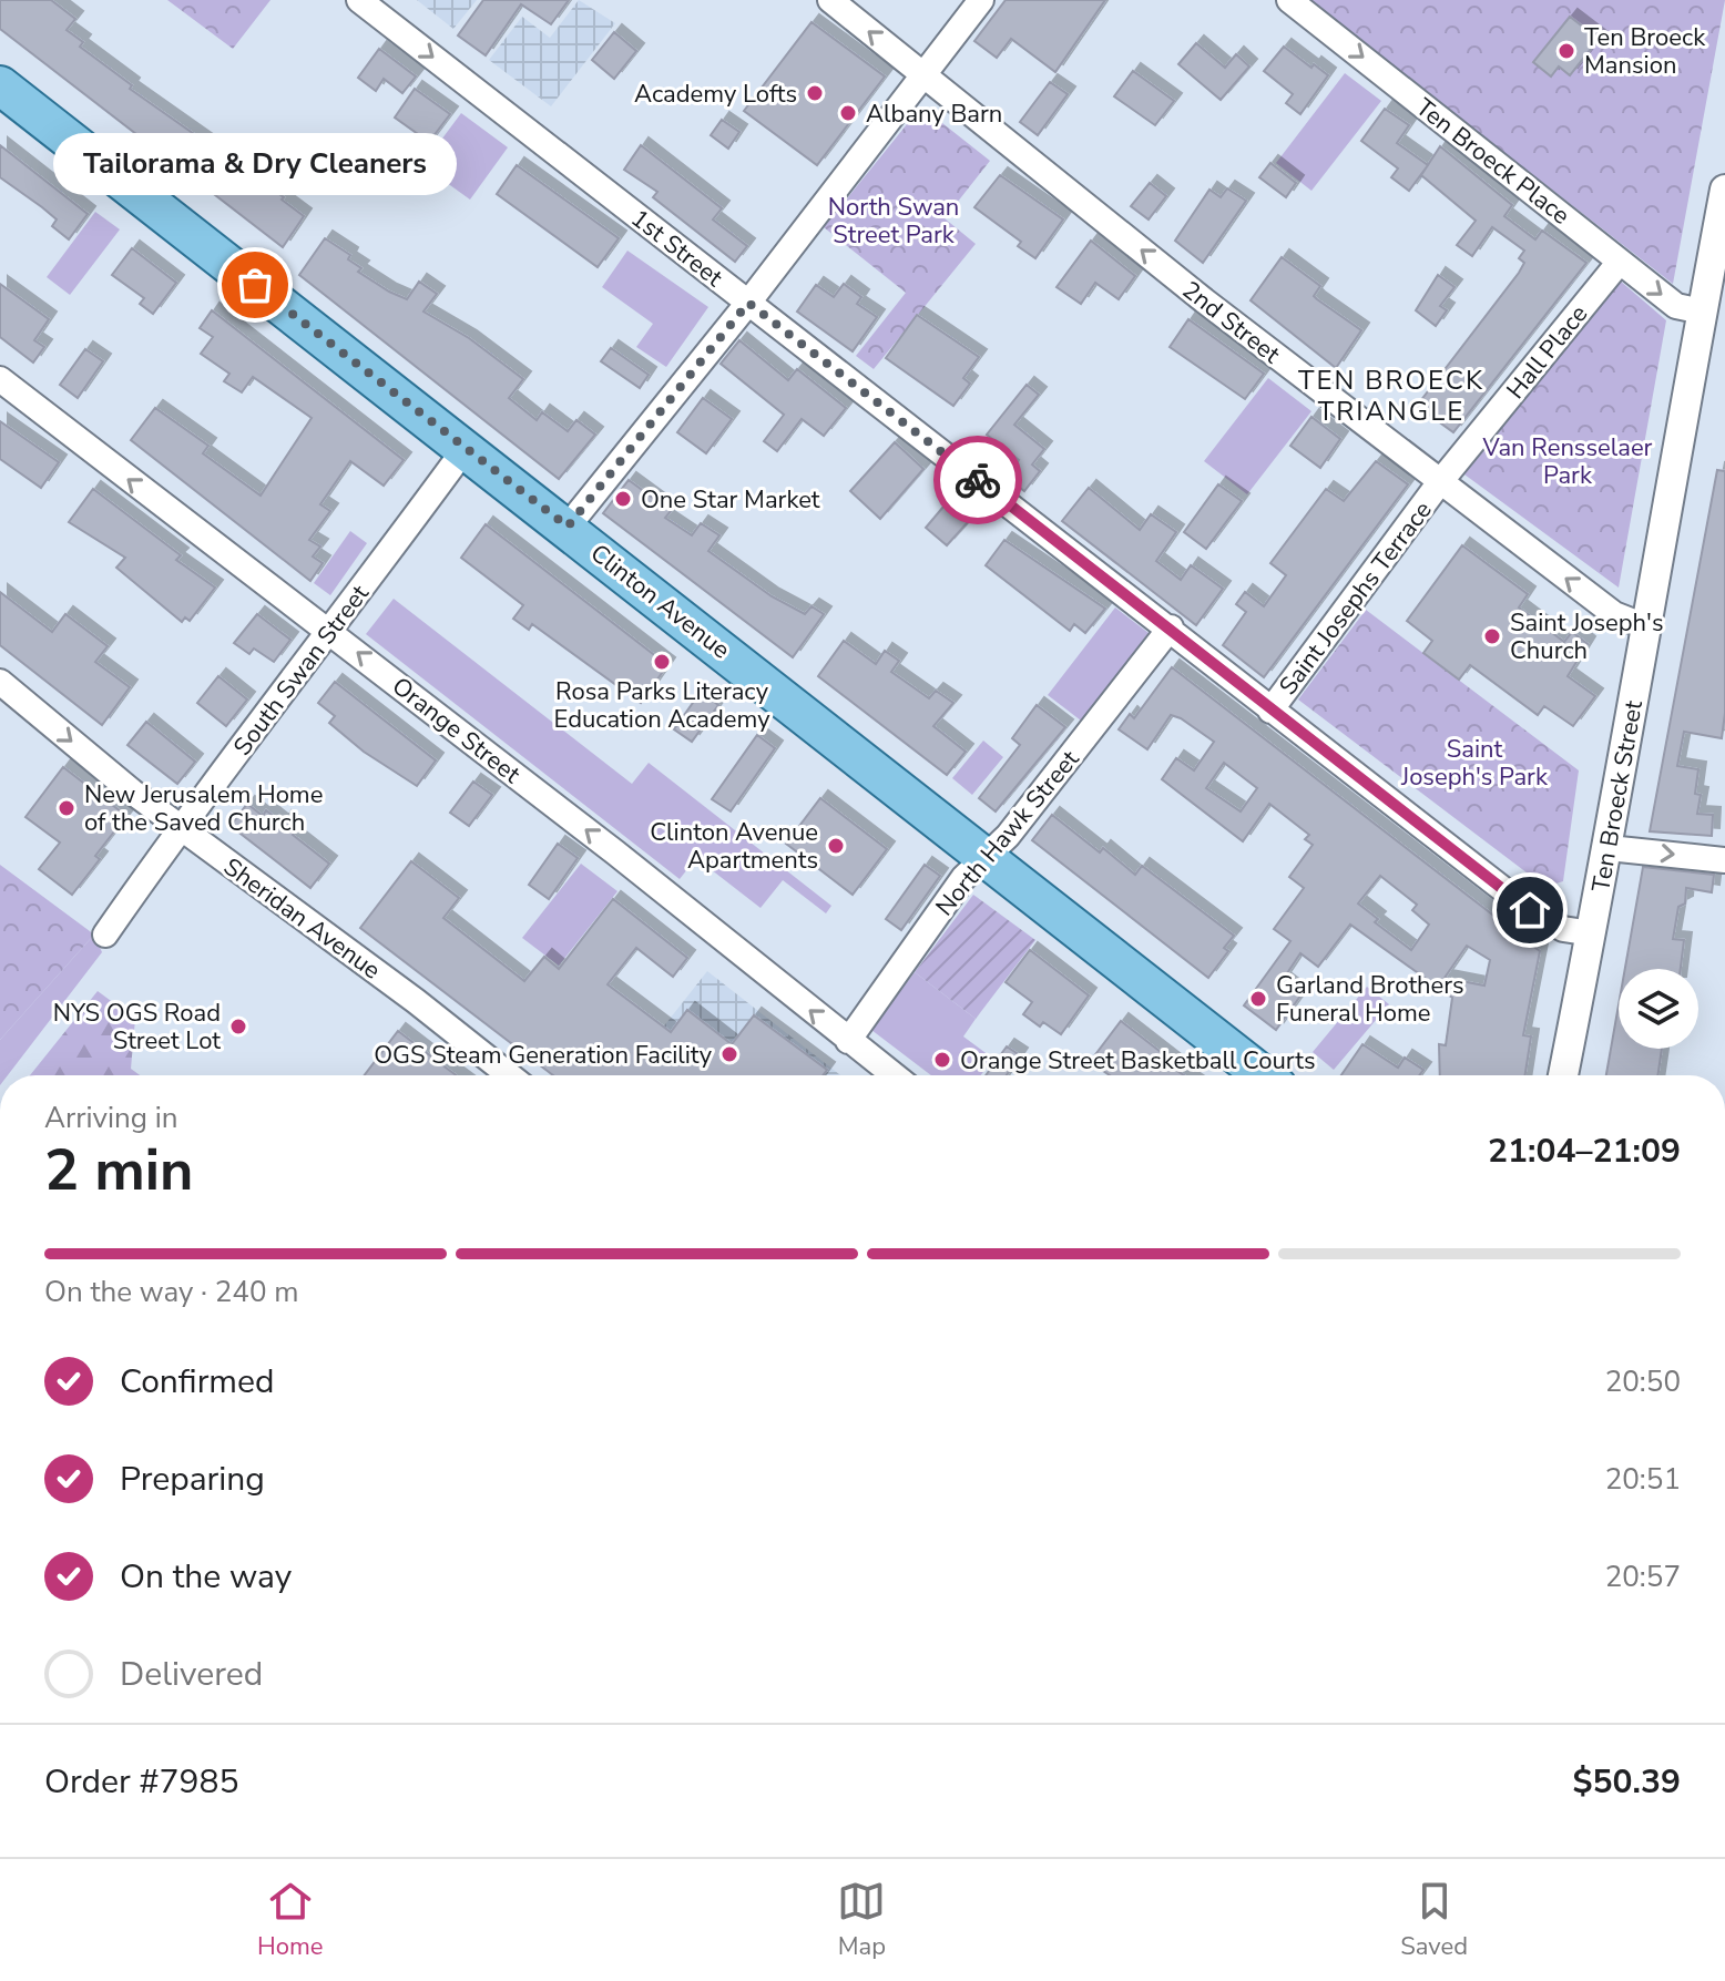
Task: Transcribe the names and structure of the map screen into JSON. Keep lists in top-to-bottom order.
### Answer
{
  "streets": {
    "main road": ["Clinton Avenue"],
    "street": [
      "Ten Broeck Place",
      "1st Street",
      "2nd Street",
      "Hall Place",
      "Saint Josephs Terrace",
      "South Swan Street",
      "Orange Street",
      "Ten Broeck Street",
      "North Hawk Street",
      "Sheridan Avenue"
    ]
  },
  "crossings": [
    ["Ten Broeck Place", "Hall Place"],
    ["Ten Broeck Place", "Ten Broeck Street"],
    ["1st Street", "Saint Josephs Terrace"],
    ["1st Street", "Ten Broeck Street"],
    ["1st Street", "North Hawk Street"],
    ["2nd Street", "Hall Place"],
    ["2nd Street", "Saint Josephs Terrace"],
    ["2nd Street", "Ten Broeck Street"],
    ["Hall Place", "Saint Josephs Terrace"],
    ["Clinton Avenue", "South Swan Street"],
    ["Clinton Avenue", "North Hawk Street"],
    ["South Swan Street", "Orange Street"],
    ["South Swan Street", "Sheridan Avenue"],
    ["Orange Street", "North Hawk Street"]
  ],
  "one_way": [
    "Ten Broeck Place",
    "2nd Street",
    "Orange Street",
    "Sheridan Avenue"
  ],
  "districts": ["TEN BROECK TRIANGLE"],
  "parks": ["North Swan Street Park", "Van Rensselaer Park", "Saint Joseph's Park"],
  "places": [
    "Ten Broeck Mansion",
    "Academy Lofts",
    "Albany Barn",
    "Tailorama & Dry Cleaners",
    "One Star Market",
    "Saint Joseph's Church",
    "Rosa Parks Literacy Education Academy",
    "New Jerusalem Home of the Saved Church",
    "Clinton Avenue Apartments",
    "Garland Brothers Funeral Home",
    "NYS OGS Road Street Lot",
    "OGS Steam Generation Facility",
    "Orange Street Basketball Courts"
  ],
  "page": {
    "bubble": "Tailorama & Dry Cleaners",
    "heading": ["2 min", "Arriving in", "21:04–21:09"],
    "panel": ["Order #7985", "$50.39"],
    "bar": "On the way · 240 m",
    "list": [
      ["Confirmed", "20:50"],
      ["Preparing", "20:51"],
      ["On the way", "20:57"],
      "Delivered"
    ],
    "tabs": ["Home", "Map", "Saved"]
  }
}
